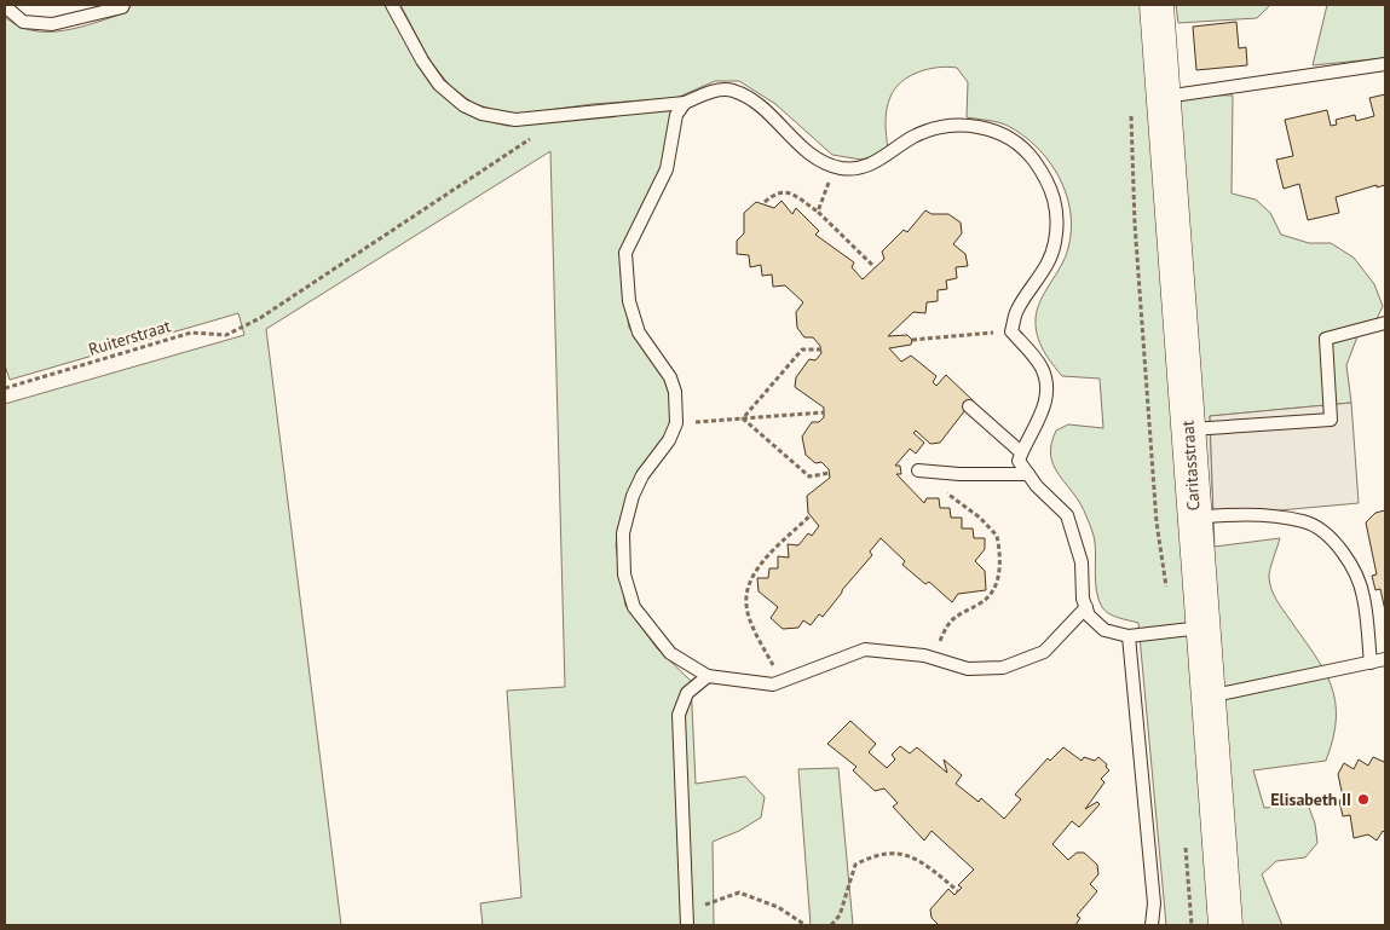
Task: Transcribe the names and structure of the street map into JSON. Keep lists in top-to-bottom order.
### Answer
{
  "streets": {
    "street": ["Caritasstraat"],
    "path": ["Ruiterstraat"]
  },
  "places": ["Elisabeth II"]
}
